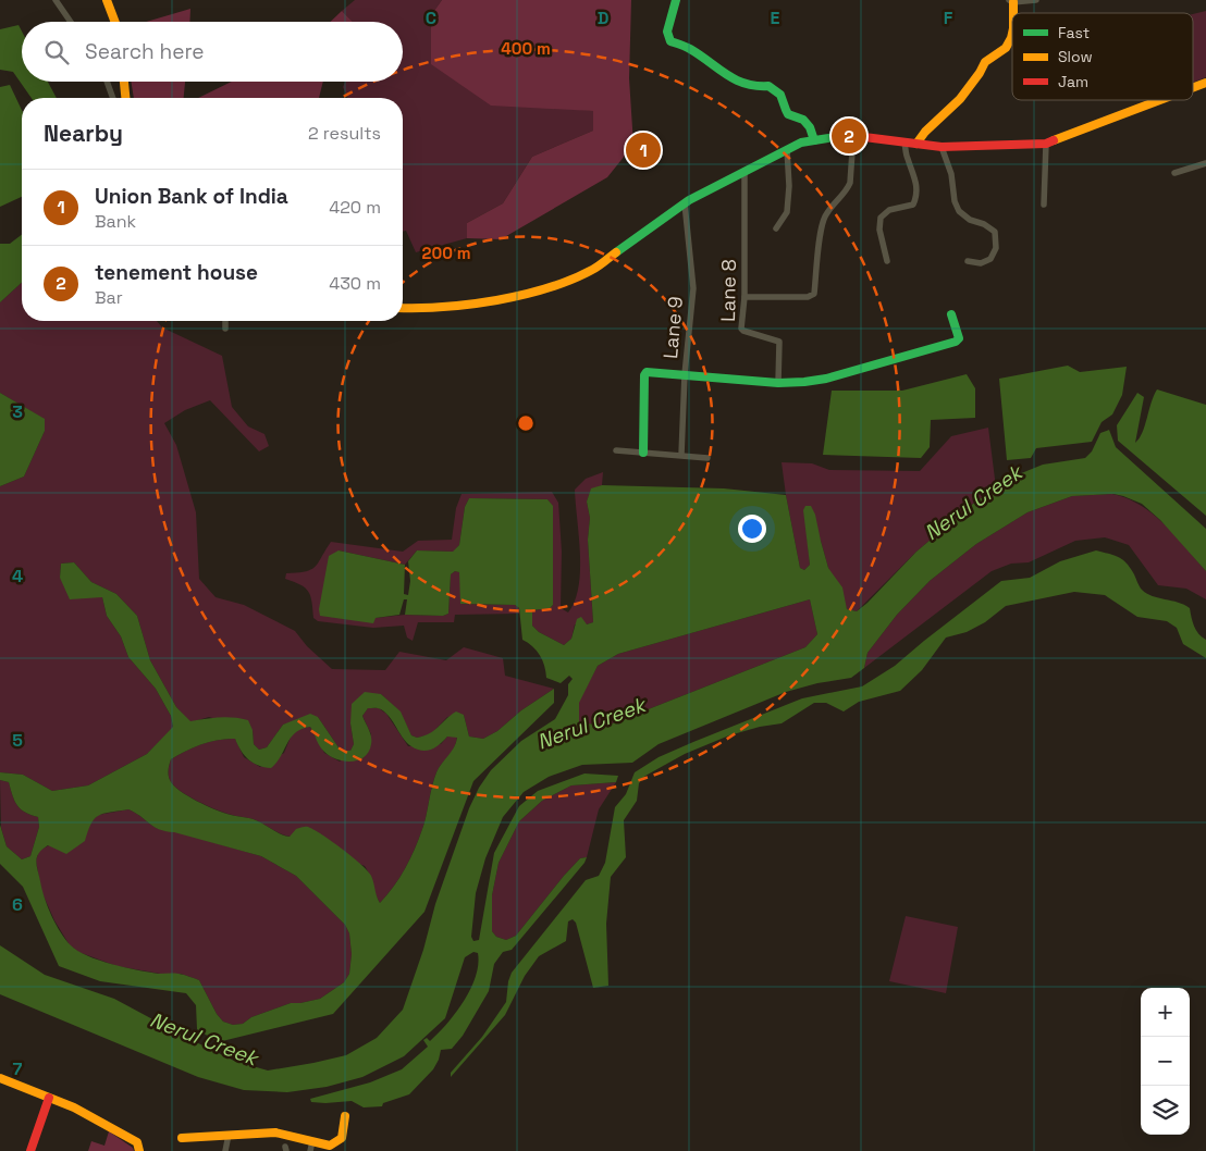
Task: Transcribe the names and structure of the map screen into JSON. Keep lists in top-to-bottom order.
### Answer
{
  "streets": {
    "street": ["Lane 8", "Lane 9"]
  },
  "water": ["Nerul Creek"],
  "legend": ["Fast", "Slow", "Jam"],
  "page": {
    "search": "Search here",
    "heading": ["Nearby", "2 results"],
    "pins": ["2", "1"],
    "list": [
      {
        "mark": "1",
        "name": "Union Bank of India",
        "note": "Bank",
        "value": "420 m"
      },
      {
        "mark": "2",
        "name": "tenement house",
        "note": "Bar",
        "value": "430 m"
      }
    ],
    "map_buttons": ["+", "−"]
  },
  "grid": {
    "columns": [
      "C",
      "D",
      "E",
      "F"
    ],
    "rows": [
      "3",
      "4",
      "5",
      "6",
      "7"
    ]
  },
  "rings": ["400 m", "200 m"]
}
